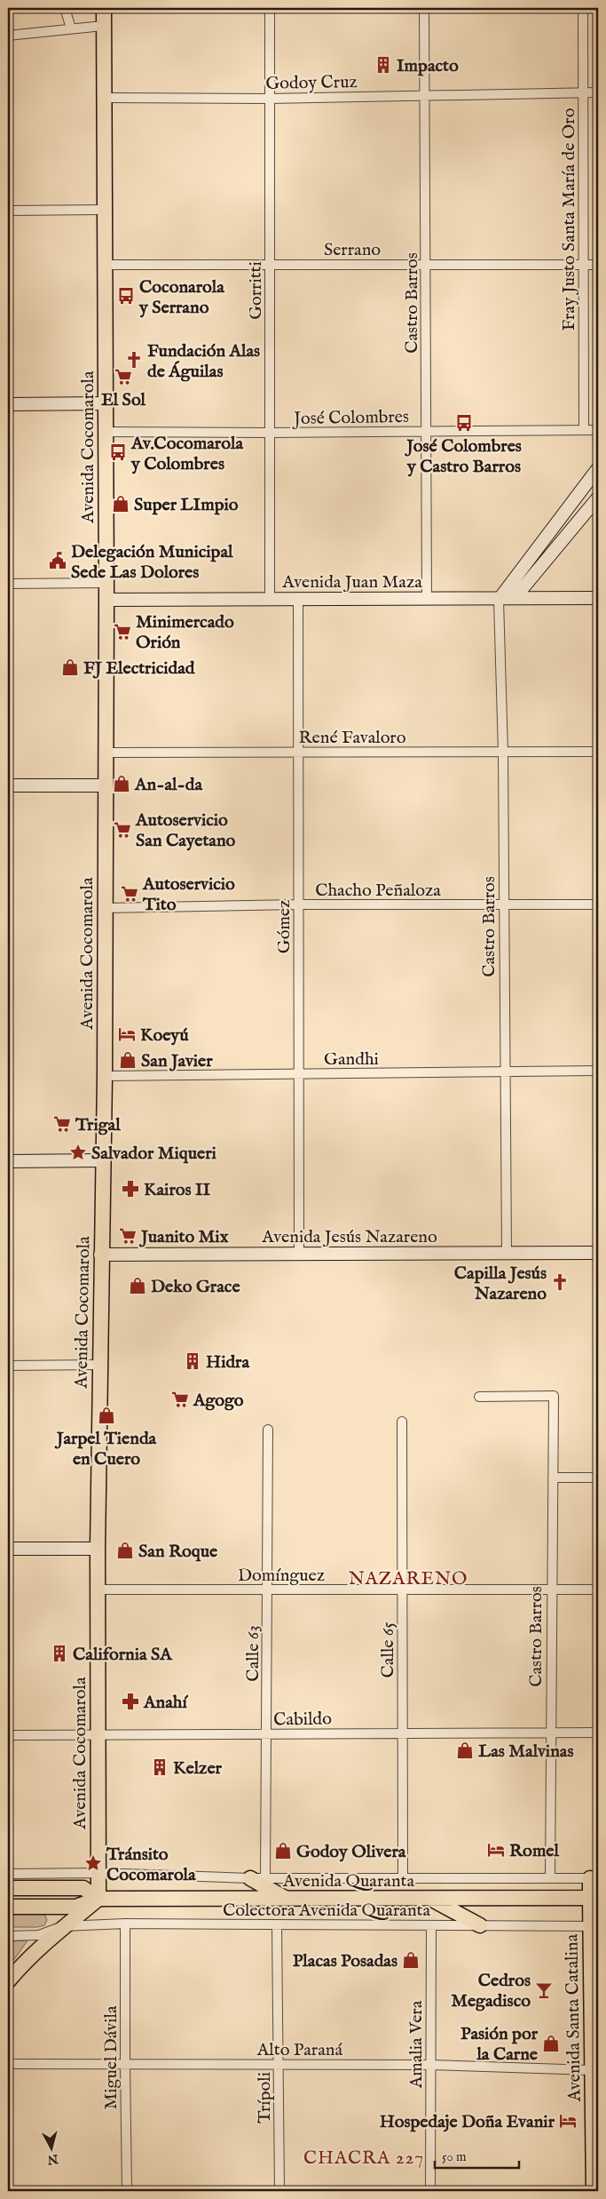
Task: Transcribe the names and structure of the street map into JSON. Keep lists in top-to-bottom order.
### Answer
{
  "streets": {
    "main road": [
      "Avenida Cocomarola",
      "Avenida Juan Maza",
      "Avenida Jesús Nazareno",
      "Avenida Quaranta",
      "Avenida Santa Catalina"
    ],
    "street": [
      "Godoy Cruz",
      "Fray Justo Santa María de Oro",
      "Serrano",
      "Gorritti",
      "Castro Barros",
      "José Colombres",
      "René Favaloro",
      "Chacho Peñaloza",
      "Gómez",
      "Gandhi",
      "Domínguez",
      "Calle 65",
      "Calle 63",
      "Cabildo",
      "Colectora Avenida Quaranta",
      "Amalia Vera",
      "Alto Paraná",
      "Miguel Dávila",
      "Trípoli"
    ]
  },
  "crossings": [
    ["Godoy Cruz", "Fray Justo Santa María de Oro"],
    ["Godoy Cruz", "Gorritti"],
    ["Godoy Cruz", "Castro Barros"],
    ["Godoy Cruz", "Avenida Cocomarola"],
    ["Fray Justo Santa María de Oro", "Serrano"],
    ["Fray Justo Santa María de Oro", "José Colombres"],
    ["Serrano", "Gorritti"],
    ["Serrano", "Castro Barros"],
    ["Serrano", "Avenida Cocomarola"],
    ["Gorritti", "José Colombres"],
    ["Gorritti", "Avenida Juan Maza"],
    ["Castro Barros", "José Colombres"],
    ["Castro Barros", "Avenida Juan Maza"],
    ["Castro Barros", "René Favaloro"],
    ["Castro Barros", "Chacho Peñaloza"],
    ["Castro Barros", "Gandhi"],
    ["Castro Barros", "Avenida Jesús Nazareno"],
    ["Castro Barros", "Domínguez"],
    ["Castro Barros", "Cabildo"],
    ["José Colombres", "Avenida Cocomarola"],
    ["Avenida Cocomarola", "Avenida Juan Maza"],
    ["Avenida Cocomarola", "René Favaloro"],
    ["Avenida Cocomarola", "Chacho Peñaloza"],
    ["Avenida Cocomarola", "Gandhi"],
    ["Avenida Cocomarola", "Avenida Jesús Nazareno"],
    ["Avenida Cocomarola", "Domínguez"],
    ["Avenida Cocomarola", "Cabildo"],
    ["Avenida Cocomarola", "Avenida Quaranta"],
    ["Avenida Juan Maza", "Gómez"],
    ["René Favaloro", "Gómez"],
    ["Chacho Peñaloza", "Gómez"],
    ["Gómez", "Gandhi"],
    ["Gómez", "Avenida Jesús Nazareno"],
    ["Domínguez", "Calle 65"],
    ["Domínguez", "Calle 63"],
    ["Calle 65", "Cabildo"],
    ["Calle 63", "Cabildo"],
    ["Avenida Quaranta", "Avenida Santa Catalina"],
    ["Colectora Avenida Quaranta", "Avenida Santa Catalina"],
    ["Colectora Avenida Quaranta", "Amalia Vera"],
    ["Colectora Avenida Quaranta", "Miguel Dávila"],
    ["Colectora Avenida Quaranta", "Trípoli"],
    ["Avenida Santa Catalina", "Alto Paraná"],
    ["Amalia Vera", "Alto Paraná"],
    ["Alto Paraná", "Miguel Dávila"],
    ["Alto Paraná", "Trípoli"]
  ],
  "districts": ["NAZARENO", "CHACRA 227"],
  "places": {
    "building": [
      "Impacto",
      "Hidra",
      "California SA",
      "Kelzer"
    ],
    "bus stop": ["Coconarola y Serrano", "José Colombres y Castro Barros", "Av.Cocomarola y Colombres"],
    "church": ["Fundación Alas de Águilas", "Capilla Jesús Nazareno"],
    "supermarket": [
      "El Sol",
      "Minimercado Orión",
      "Autoservicio San Cayetano",
      "Autoservicio Tito",
      "Trigal",
      "Juanito Mix",
      "Agogo"
    ],
    "shop": [
      "Super LImpio",
      "FJ Electricidad",
      "An-al-da",
      "San Javier",
      "Deko Grace",
      "Jarpel Tienda en Cuero",
      "San Roque",
      "Las Malvinas",
      "Godoy Olivera",
      "Placas Posadas",
      "Pasión por la Carne"
    ],
    "public building": ["Delegación Municipal Sede Las Dolores"],
    "hotel": ["Koeyú", "Romel", "Hospedaje Doña Evanir"],
    "place": ["Salvador Miqueri", "Tránsito Cocomarola"],
    "pharmacy": ["Kairos II", "Anahí"],
    "bar": ["Cedros Megadisco"]
  },
  "scale_bar": "50 m",
  "north": "bottom"
}
